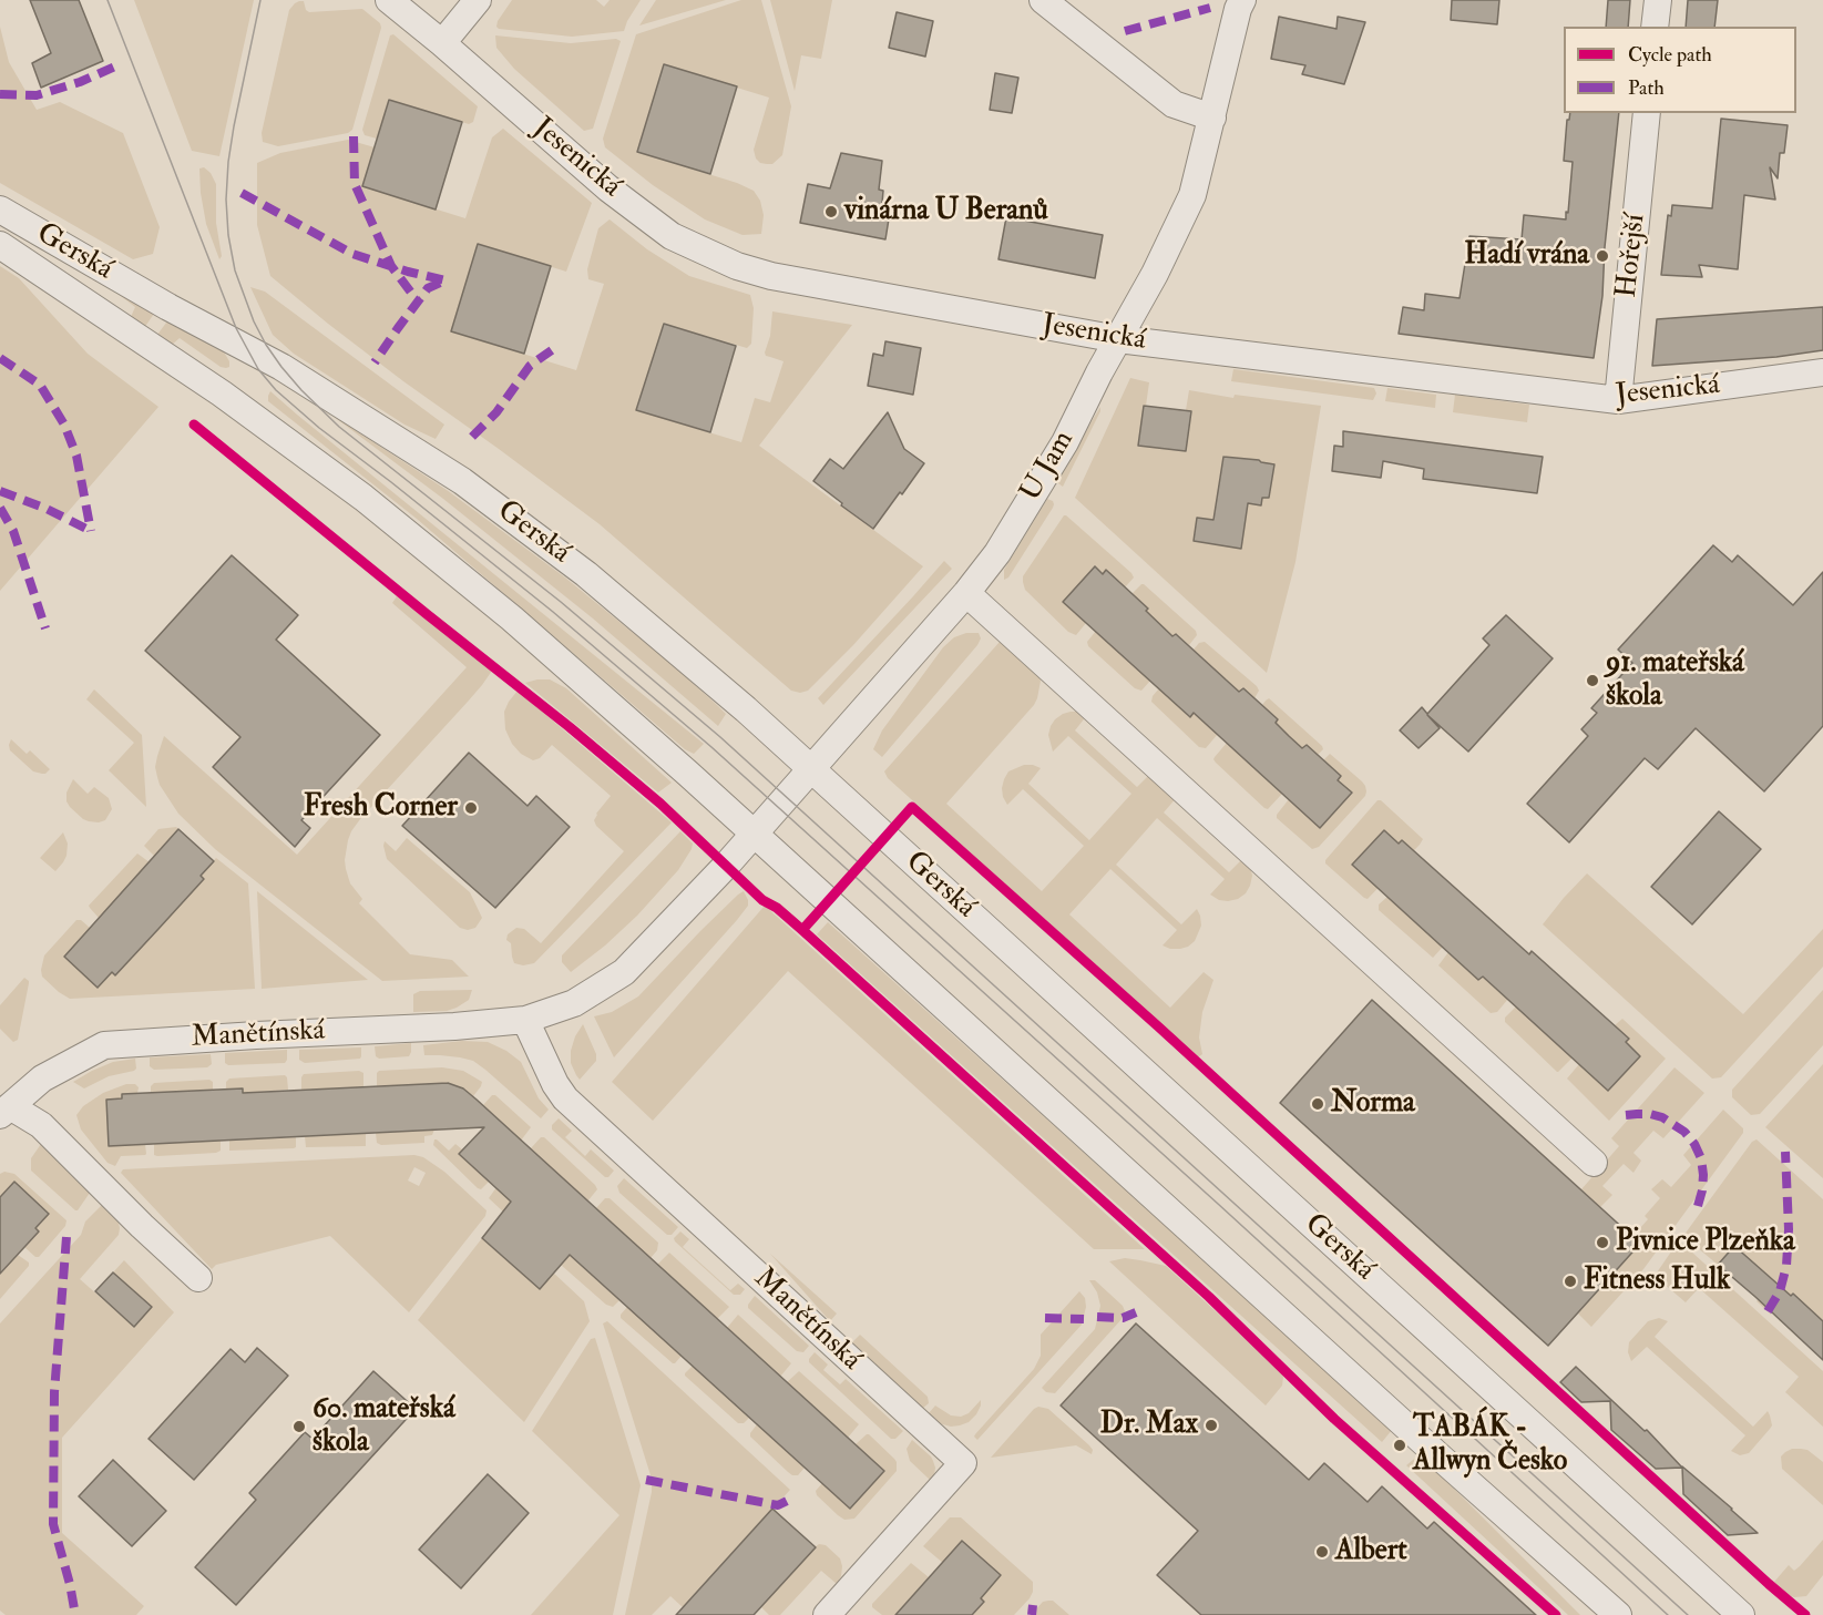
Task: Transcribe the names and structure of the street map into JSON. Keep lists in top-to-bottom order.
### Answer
{
  "streets": {
    "street": [
      "Jesenická",
      "Gerská",
      "Hořejší",
      "U Jam",
      "Manětínská"
    ]
  },
  "crossings": [
    ["Jesenická", "Hořejší"],
    ["Jesenická", "U Jam"],
    ["Gerská", "U Jam"],
    ["Gerská", "Manětínská"],
    ["U Jam", "Manětínská"]
  ],
  "places": [
    "vinárna U Beranů",
    "Hadí vrána",
    "91. mateřská škola",
    "Fresh Corner",
    "Norma",
    "Pivnice Plzeňka",
    "Fitness Hulk",
    "Dr. Max",
    "60. mateřská škola",
    "TABÁK - Allwyn Česko",
    "Albert"
  ],
  "legend": ["Cycle path", "Path"]
}
